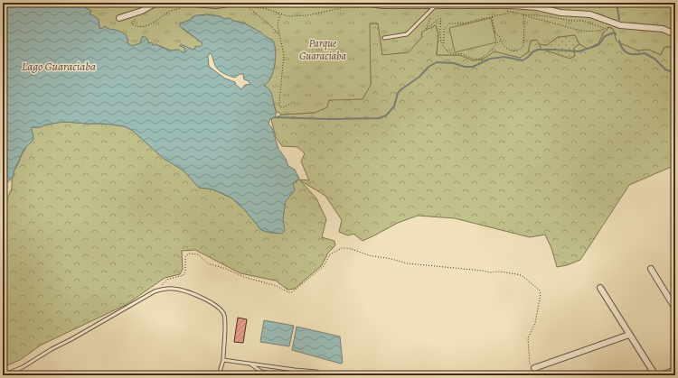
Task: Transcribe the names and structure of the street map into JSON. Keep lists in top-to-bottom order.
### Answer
{
  "water": ["Lago Guaraciaba"],
  "parks": ["Parque Guaraciaba"]
}
